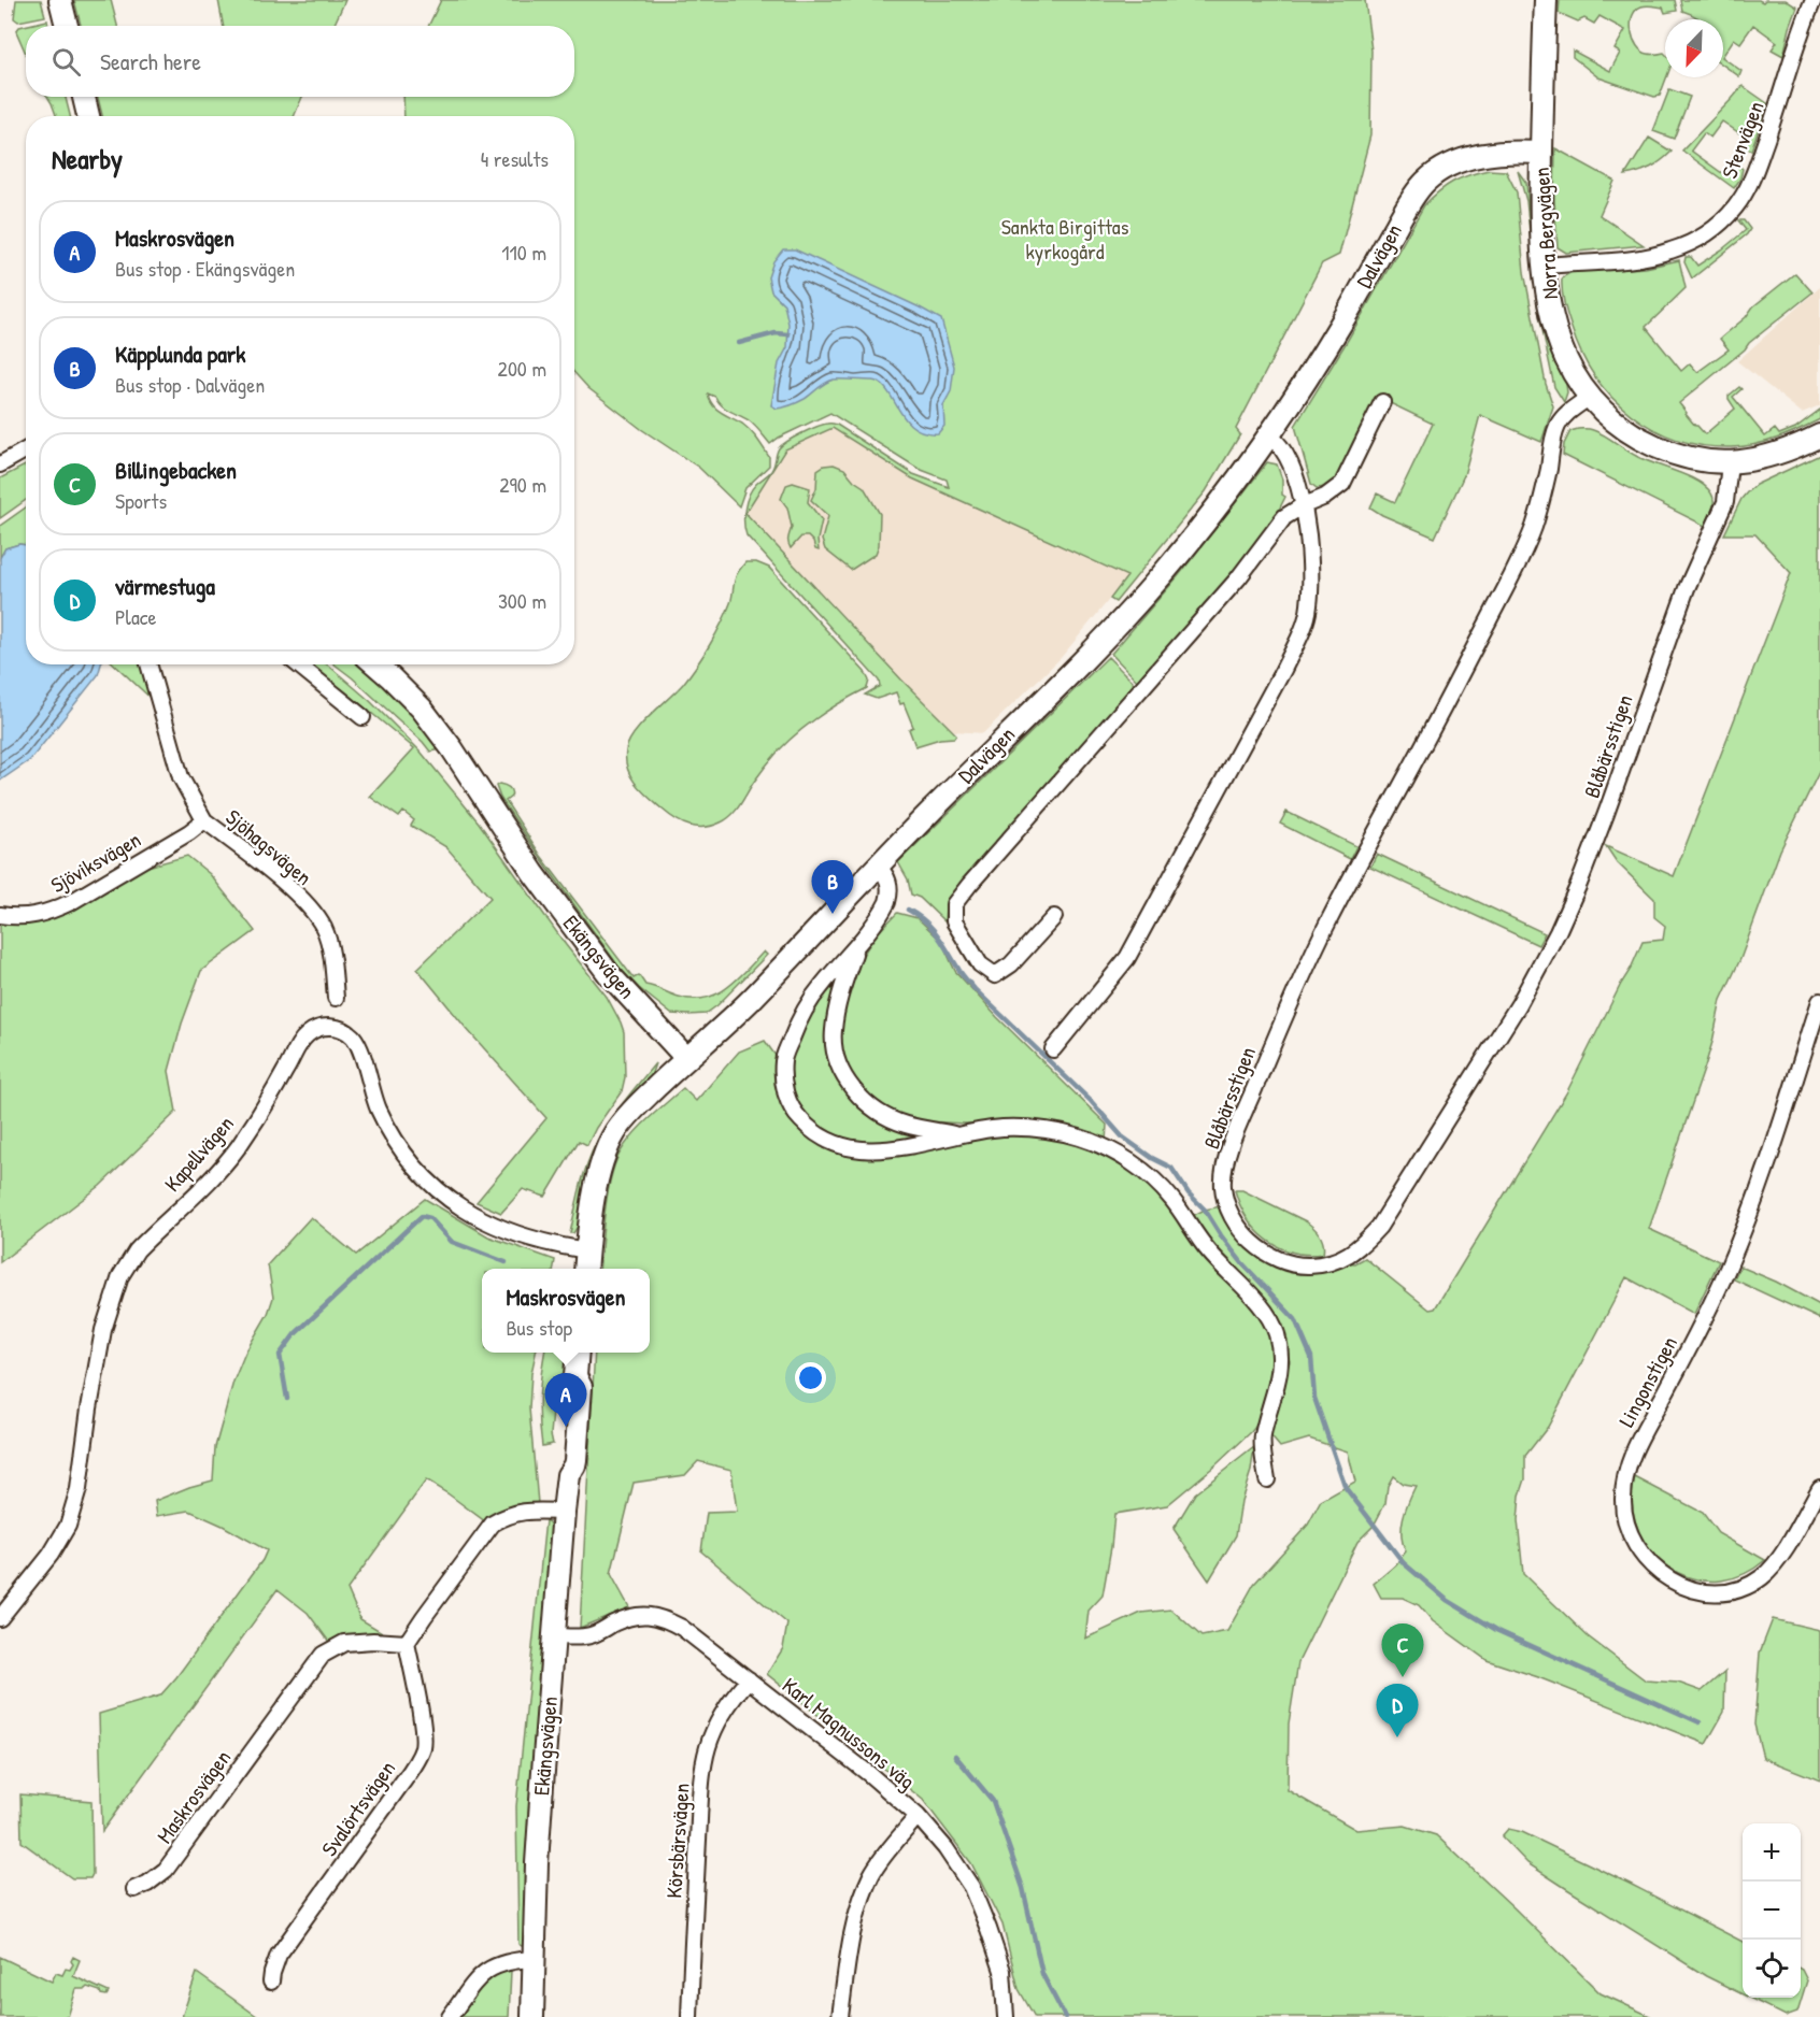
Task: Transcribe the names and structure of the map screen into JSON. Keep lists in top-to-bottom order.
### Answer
{
  "streets": {
    "street": [
      "Stenvägen",
      "Norra Bergvägen",
      "Dalvägen",
      "Blåbärsstigen",
      "Sjöhagsvägen",
      "Sjöviksvägen",
      "Ekängsvägen",
      "Kapellvägen",
      "Lingonstigen",
      "Karl Magnussons väg",
      "Maskrosvägen",
      "Svalörtsvägen",
      "Körsbärsvägen"
    ]
  },
  "crossings": [
    ["Stenvägen", "Norra Bergvägen"],
    ["Norra Bergvägen", "Dalvägen"],
    ["Norra Bergvägen", "Blåbärsstigen"],
    ["Dalvägen", "Ekängsvägen"],
    ["Sjöhagsvägen", "Sjöviksvägen"],
    ["Ekängsvägen", "Karl Magnussons väg"],
    ["Karl Magnussons väg", "Körsbärsvägen"],
    ["Maskrosvägen", "Svalörtsvägen"]
  ],
  "parks": ["Sankta Birgittas kyrkogård"],
  "north": "bottom left",
  "page": {
    "search": "Search here",
    "heading": ["Nearby", "4 results"],
    "list": [
      {
        "mark": "A",
        "name": "Maskrosvägen",
        "note": "Bus stop · Ekängsvägen",
        "value": "110 m"
      },
      {
        "mark": "B",
        "name": "Käpplunda park",
        "note": "Bus stop · Dalvägen",
        "value": "200 m"
      },
      {
        "mark": "C",
        "name": "Billingebacken",
        "note": "Sports",
        "value": "290 m"
      },
      {
        "mark": "D",
        "name": "värmestuga",
        "note": "Place",
        "value": "300 m"
      }
    ],
    "pins": [
      "B",
      "A",
      "C",
      "D"
    ],
    "popup": ["Maskrosvägen", "Bus stop"],
    "map_buttons": ["+", "−"]
  }
}
